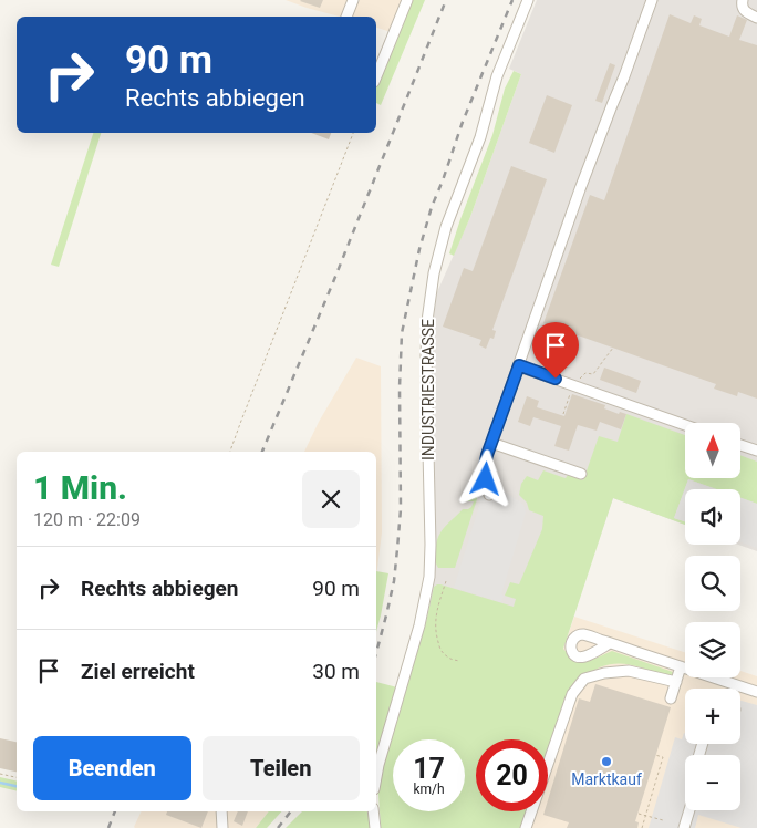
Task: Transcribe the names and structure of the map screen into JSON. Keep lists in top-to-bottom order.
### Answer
{
  "streets": {
    "street": ["INDUSTRIESTRASSE"]
  },
  "places": ["Marktkauf"],
  "north": "top",
  "page": {
    "turn": ["90 m", "Rechts abbiegen"],
    "map_buttons": ["+", "−"],
    "heading": ["1 Min.", "120 m · 22:09"],
    "list": [
      {
        "name": "Rechts abbiegen",
        "value": "90 m"
      },
      {
        "name": "Ziel erreicht",
        "value": "30 m"
      }
    ],
    "buttons": ["Beenden", "Teilen"],
    "speed": "17 km/h",
    "limit": "20"
  }
}
